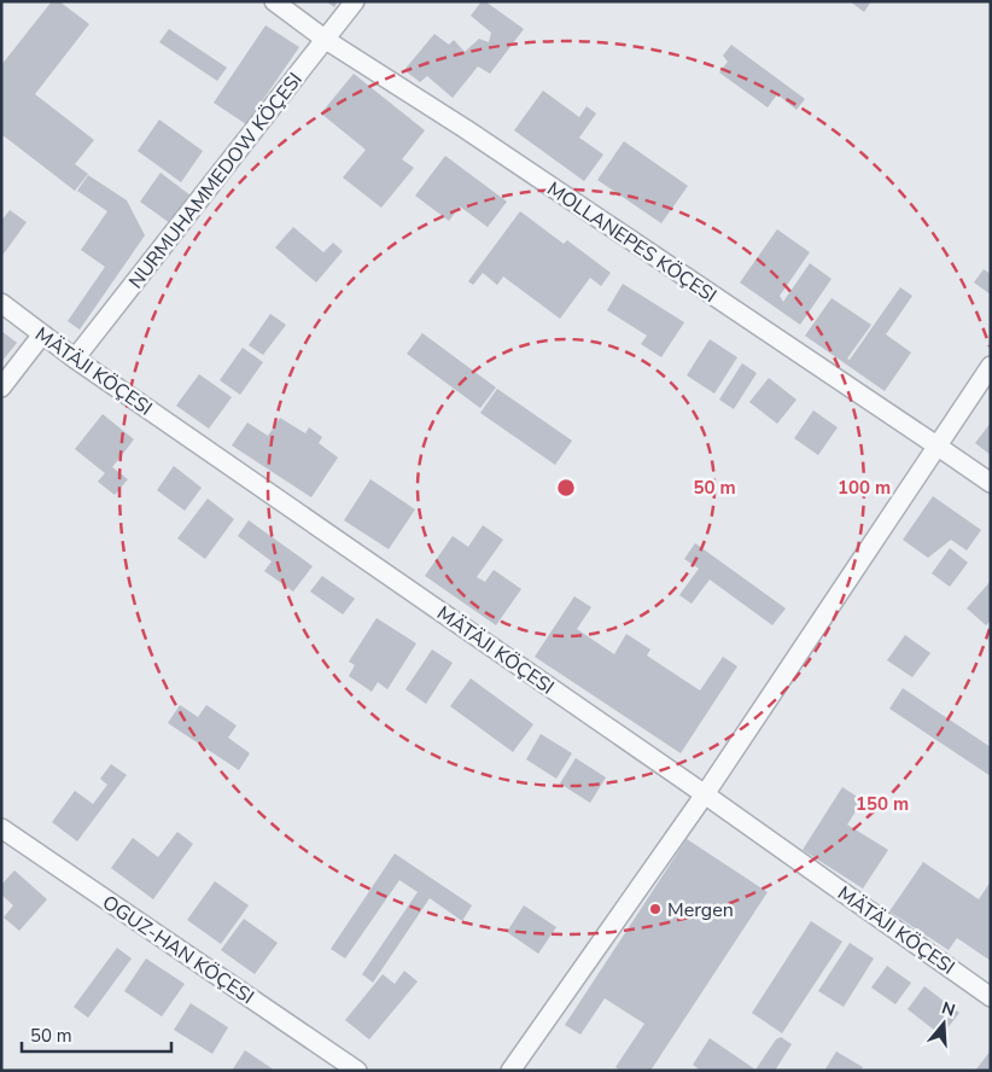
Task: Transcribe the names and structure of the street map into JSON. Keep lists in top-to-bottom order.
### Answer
{
  "streets": {
    "street": [
      "NURMUHAMMEDOW KÖÇESI",
      "MOLLANEPES KÖÇESI",
      "MÄTÄJI KÖÇESI",
      "OGUZ-HAN KÖÇESI"
    ]
  },
  "crossings": [
    ["NURMUHAMMEDOW KÖÇESI", "MOLLANEPES KÖÇESI"],
    ["NURMUHAMMEDOW KÖÇESI", "MÄTÄJI KÖÇESI"]
  ],
  "places": ["Mergen"],
  "scale_bar": "50 m",
  "north": "top",
  "rings": ["50 m", "100 m", "150 m"]
}
